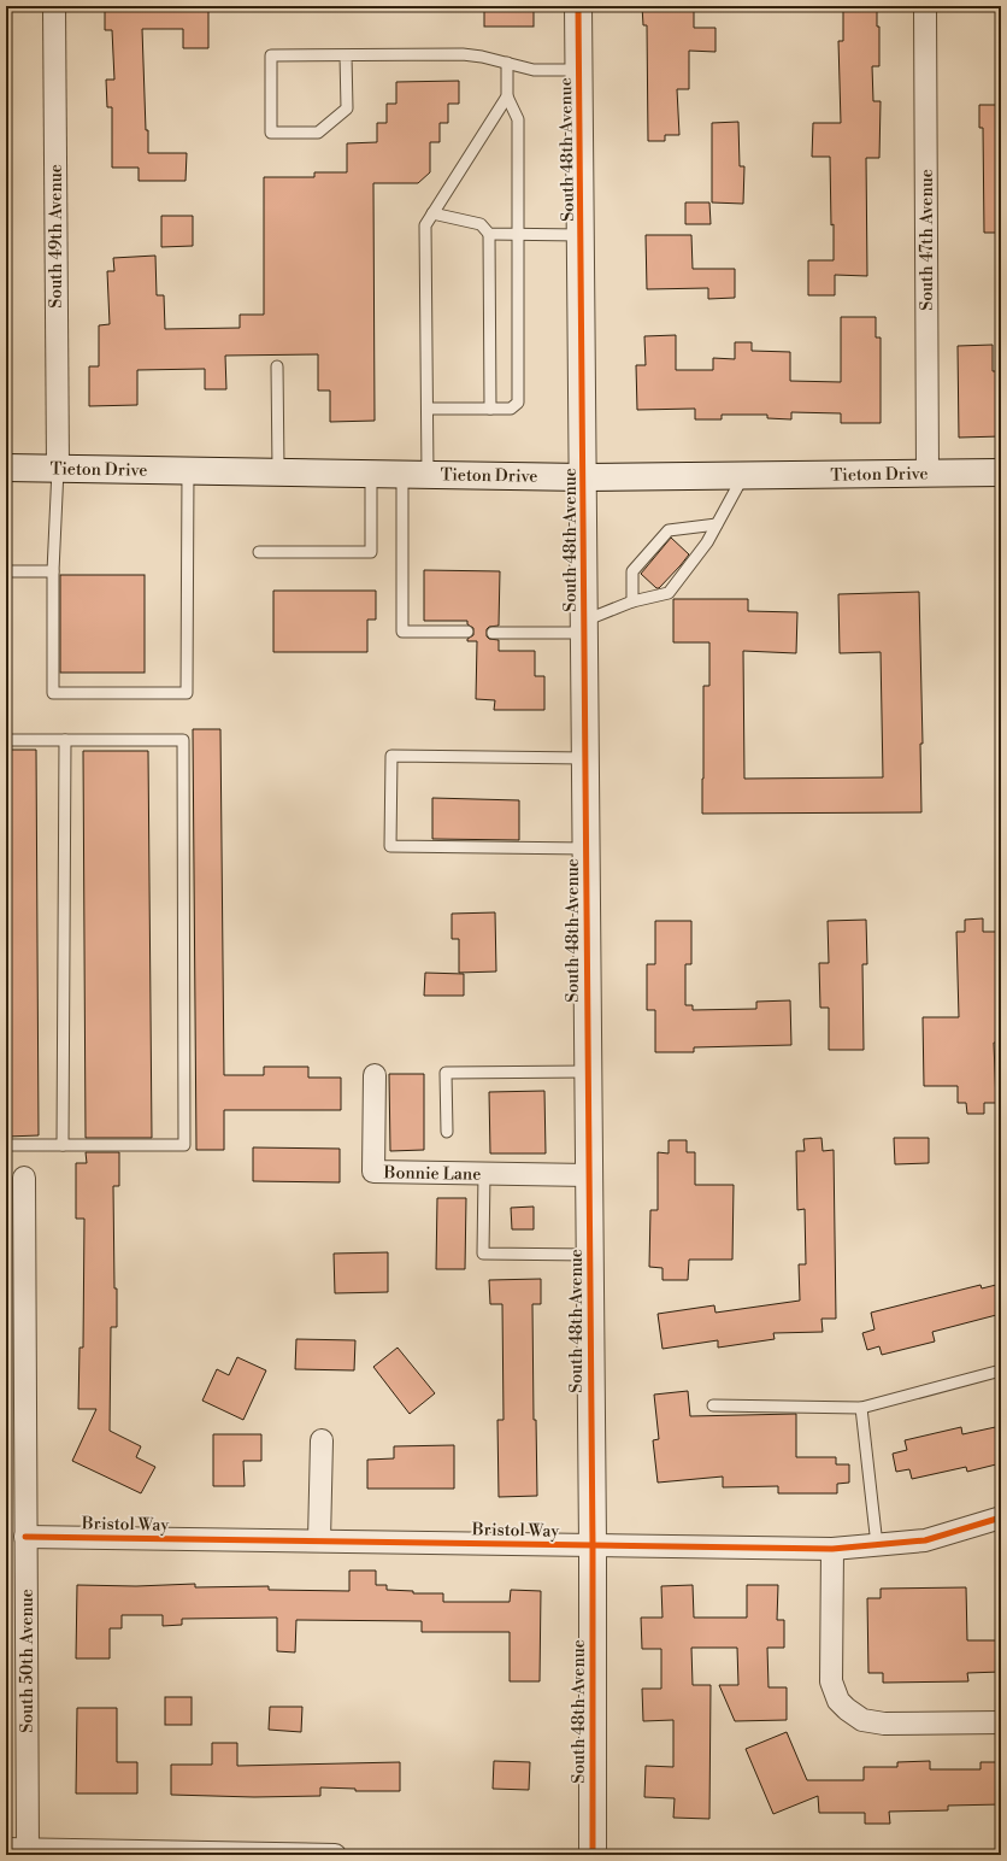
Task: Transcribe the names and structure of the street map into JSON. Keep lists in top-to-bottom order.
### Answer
{
  "streets": {
    "street": [
      "South 48th Avenue",
      "South 49th Avenue",
      "South 47th Avenue",
      "Tieton Drive",
      "Bonnie Lane",
      "Bristol Way",
      "South 50th Avenue"
    ]
  },
  "crossings": [
    ["South 48th Avenue", "Tieton Drive"],
    ["South 48th Avenue", "Bonnie Lane"],
    ["South 48th Avenue", "Bristol Way"],
    ["South 49th Avenue", "Tieton Drive"],
    ["South 47th Avenue", "Tieton Drive"],
    ["Bristol Way", "South 50th Avenue"]
  ]
}
